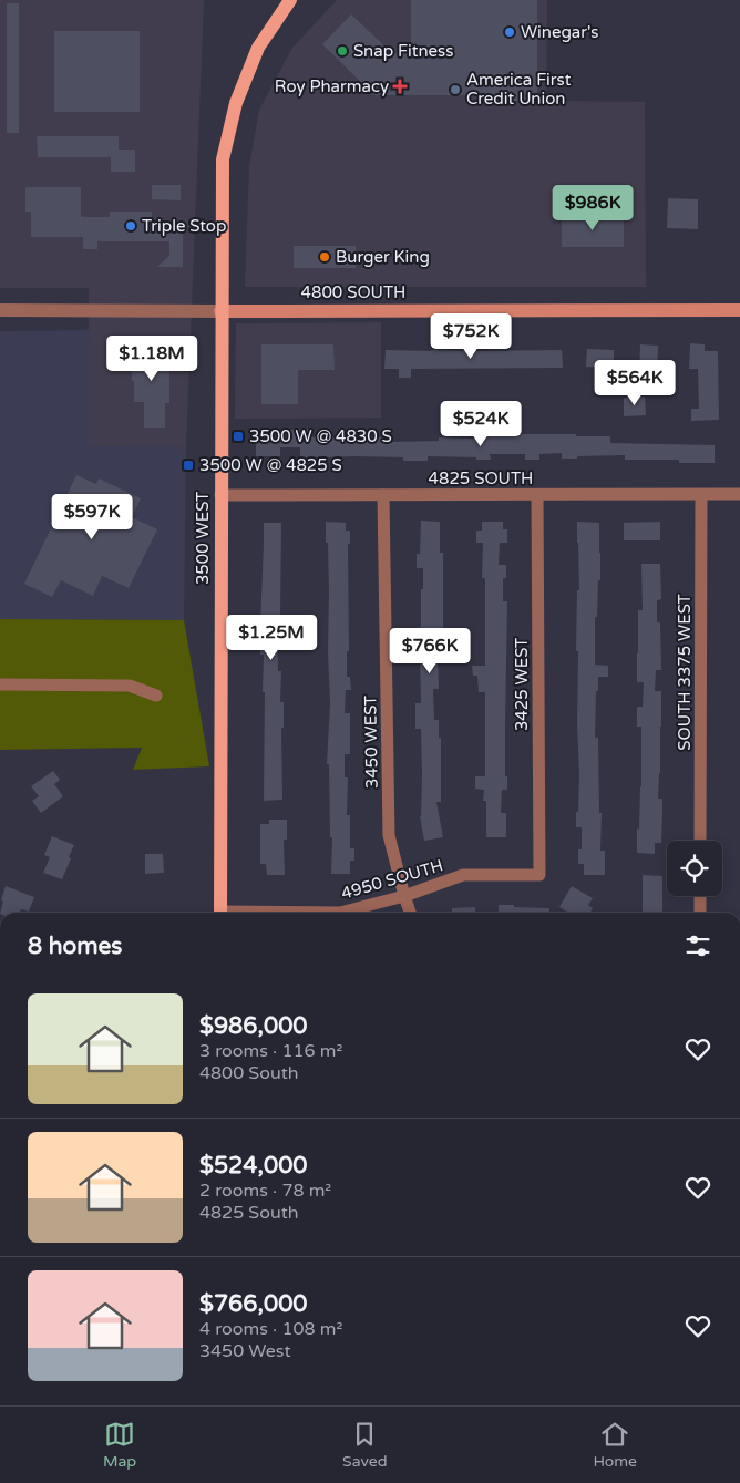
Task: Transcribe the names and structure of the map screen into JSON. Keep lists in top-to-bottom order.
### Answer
{
  "streets": {
    "main road": ["4800 SOUTH", "3500 WEST"],
    "street": [
      "4825 SOUTH",
      "SOUTH 3375 WEST",
      "3425 WEST",
      "3450 WEST",
      "4950 SOUTH"
    ]
  },
  "crossings": [
    ["4800 SOUTH", "3500 WEST"],
    ["4825 SOUTH", "3500 WEST"],
    ["4825 SOUTH", "SOUTH 3375 WEST"],
    ["4825 SOUTH", "3425 WEST"],
    ["4825 SOUTH", "3450 WEST"],
    ["3425 WEST", "4950 SOUTH"],
    ["3450 WEST", "4950 SOUTH"]
  ],
  "places": {
    "other": [
      "Winegar's",
      "Snap Fitness",
      "America First Credit Union",
      "Triple Stop",
      "Burger King"
    ],
    "health": ["Roy Pharmacy"],
    "transit": ["3500 W @ 4830 S", "3500 W @ 4825 S"]
  },
  "page": {
    "price": [
      "$986K",
      "$752K",
      "$1.18M",
      "$564K",
      "$524K",
      "$597K",
      "$1.25M",
      "$766K"
    ],
    "heading": "8 homes",
    "list": [
      {
        "name": "$986,000",
        "note": "3 rooms · 116 m² · 4800 South"
      },
      {
        "name": "$524,000",
        "note": "2 rooms · 78 m² · 4825 South"
      },
      {
        "name": "$766,000",
        "note": "4 rooms · 108 m² · 3450 West"
      }
    ],
    "tabs": ["Map", "Saved", "Home"]
  }
}
